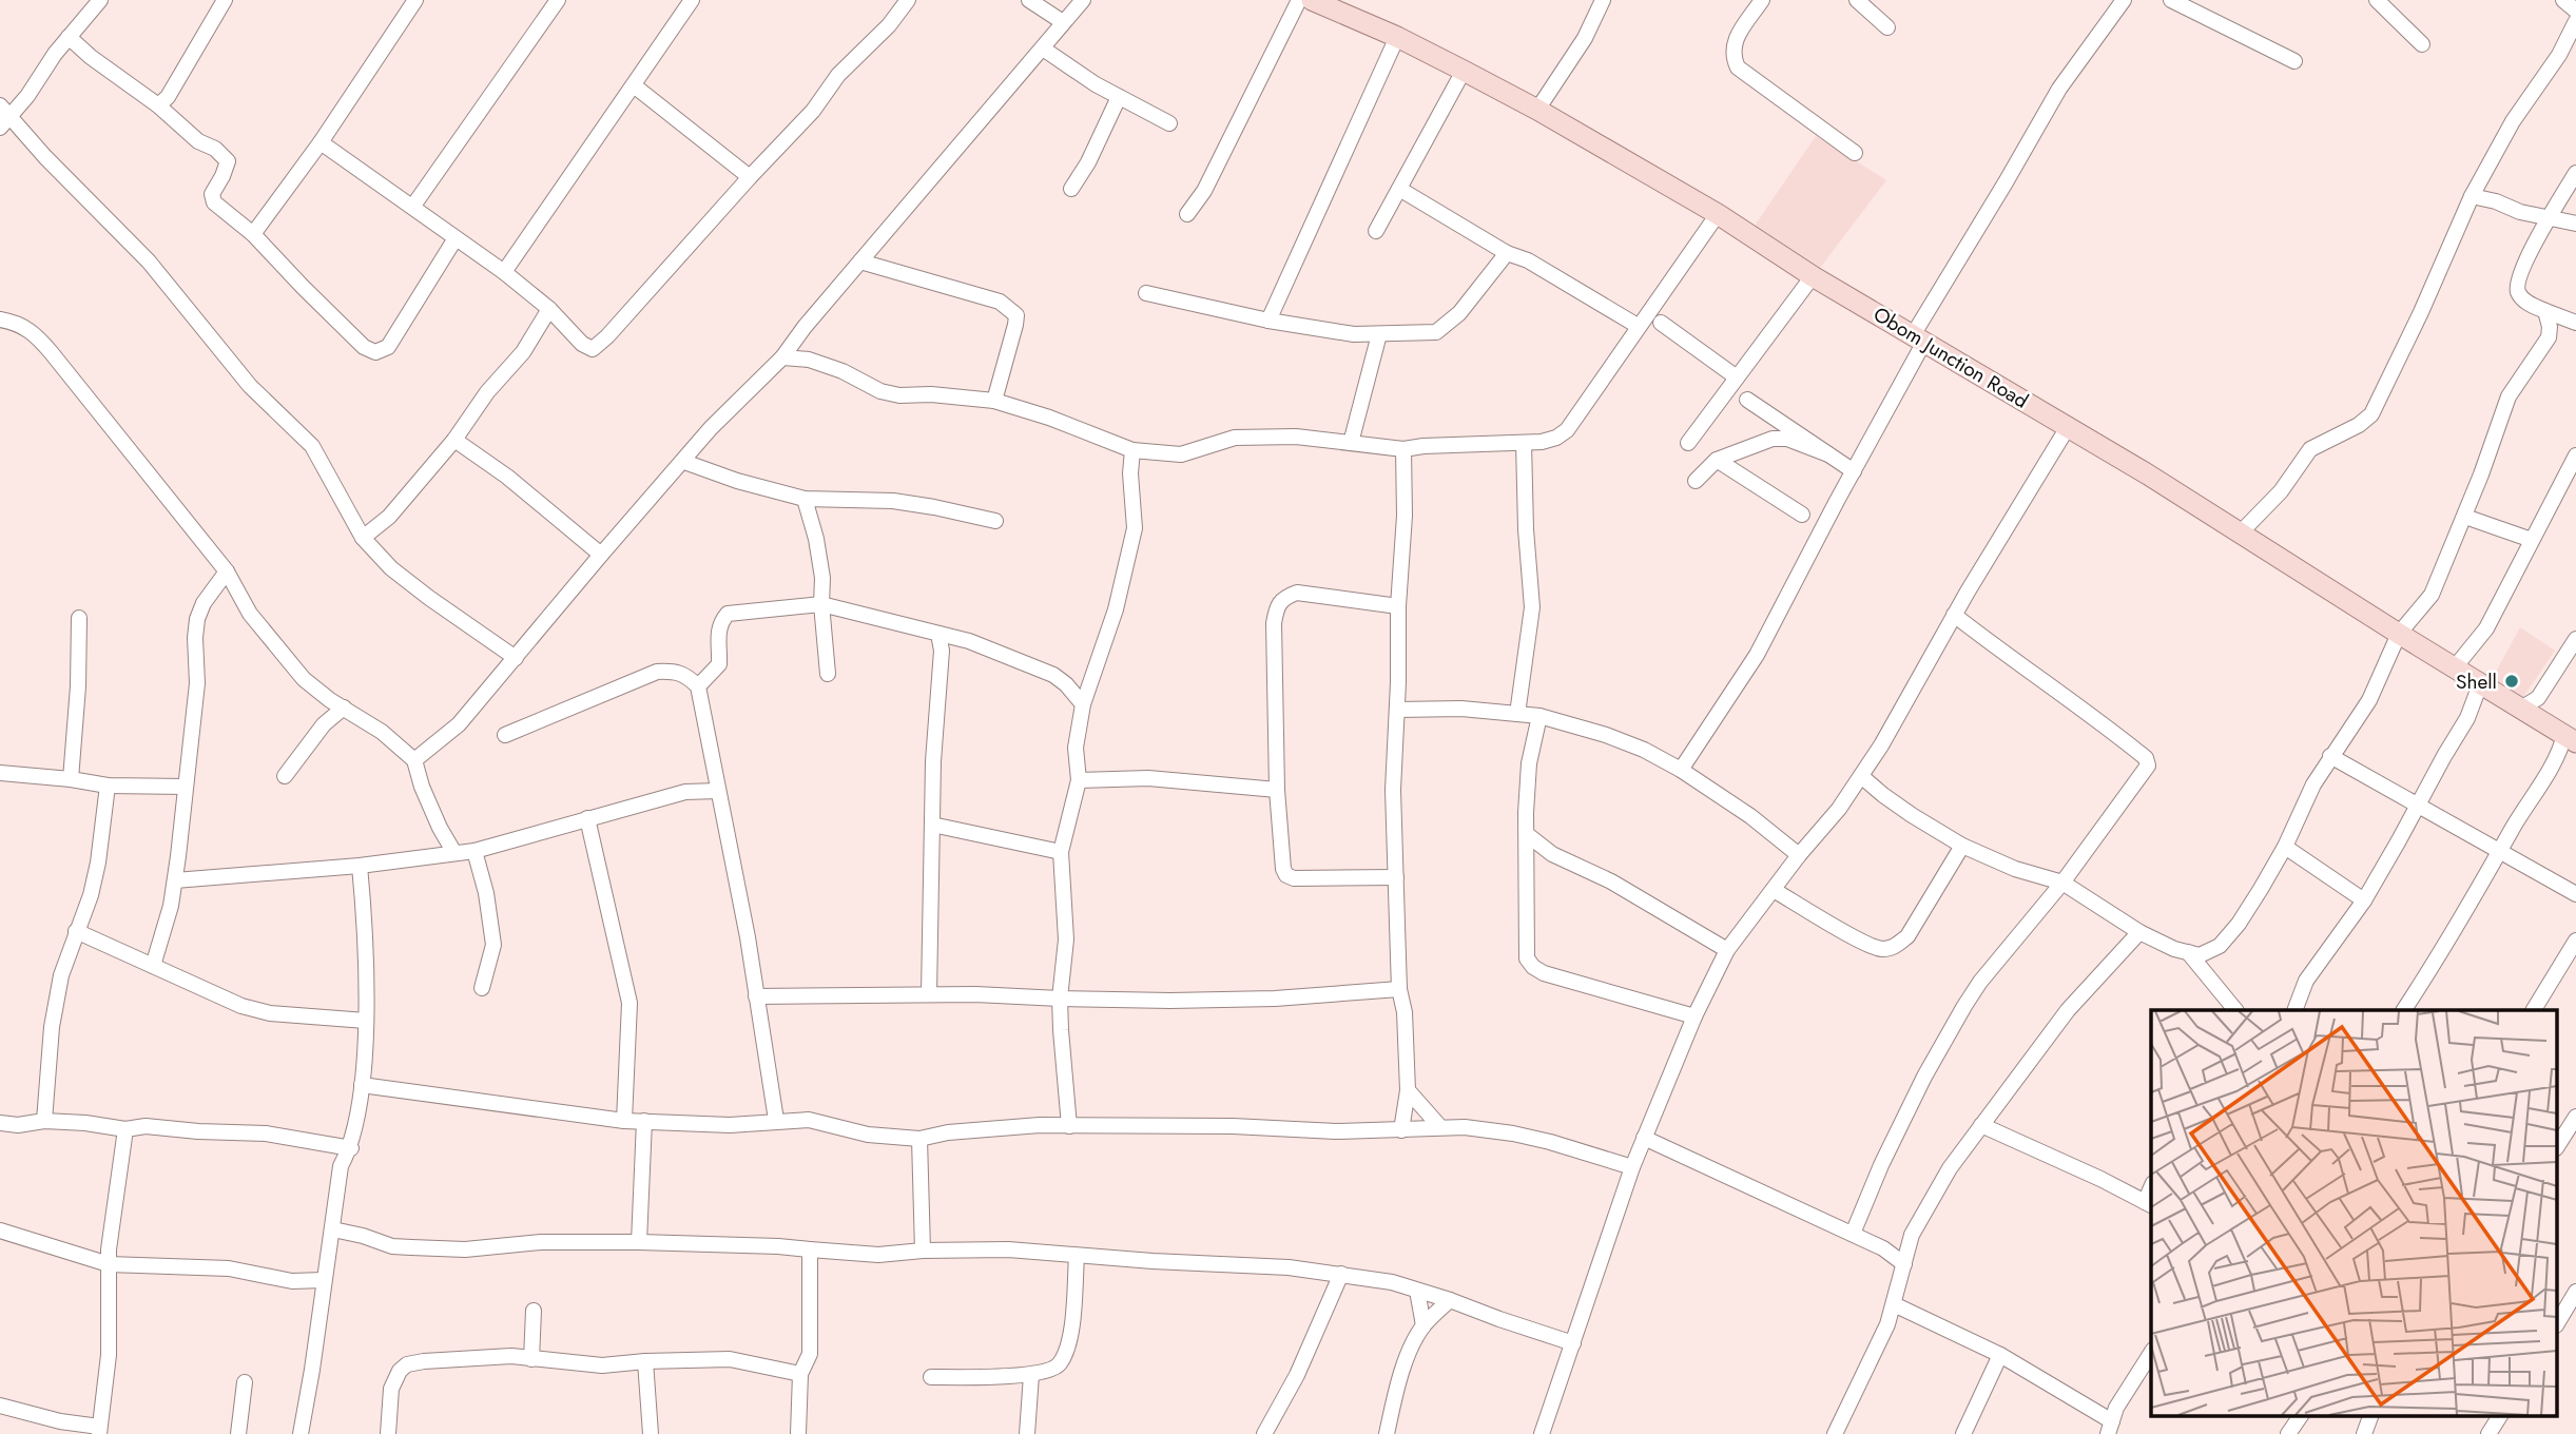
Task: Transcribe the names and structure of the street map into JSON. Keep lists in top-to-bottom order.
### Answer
{
  "streets": {
    "main road": ["Obom Junction Road"]
  },
  "places": ["Shell"]
}
